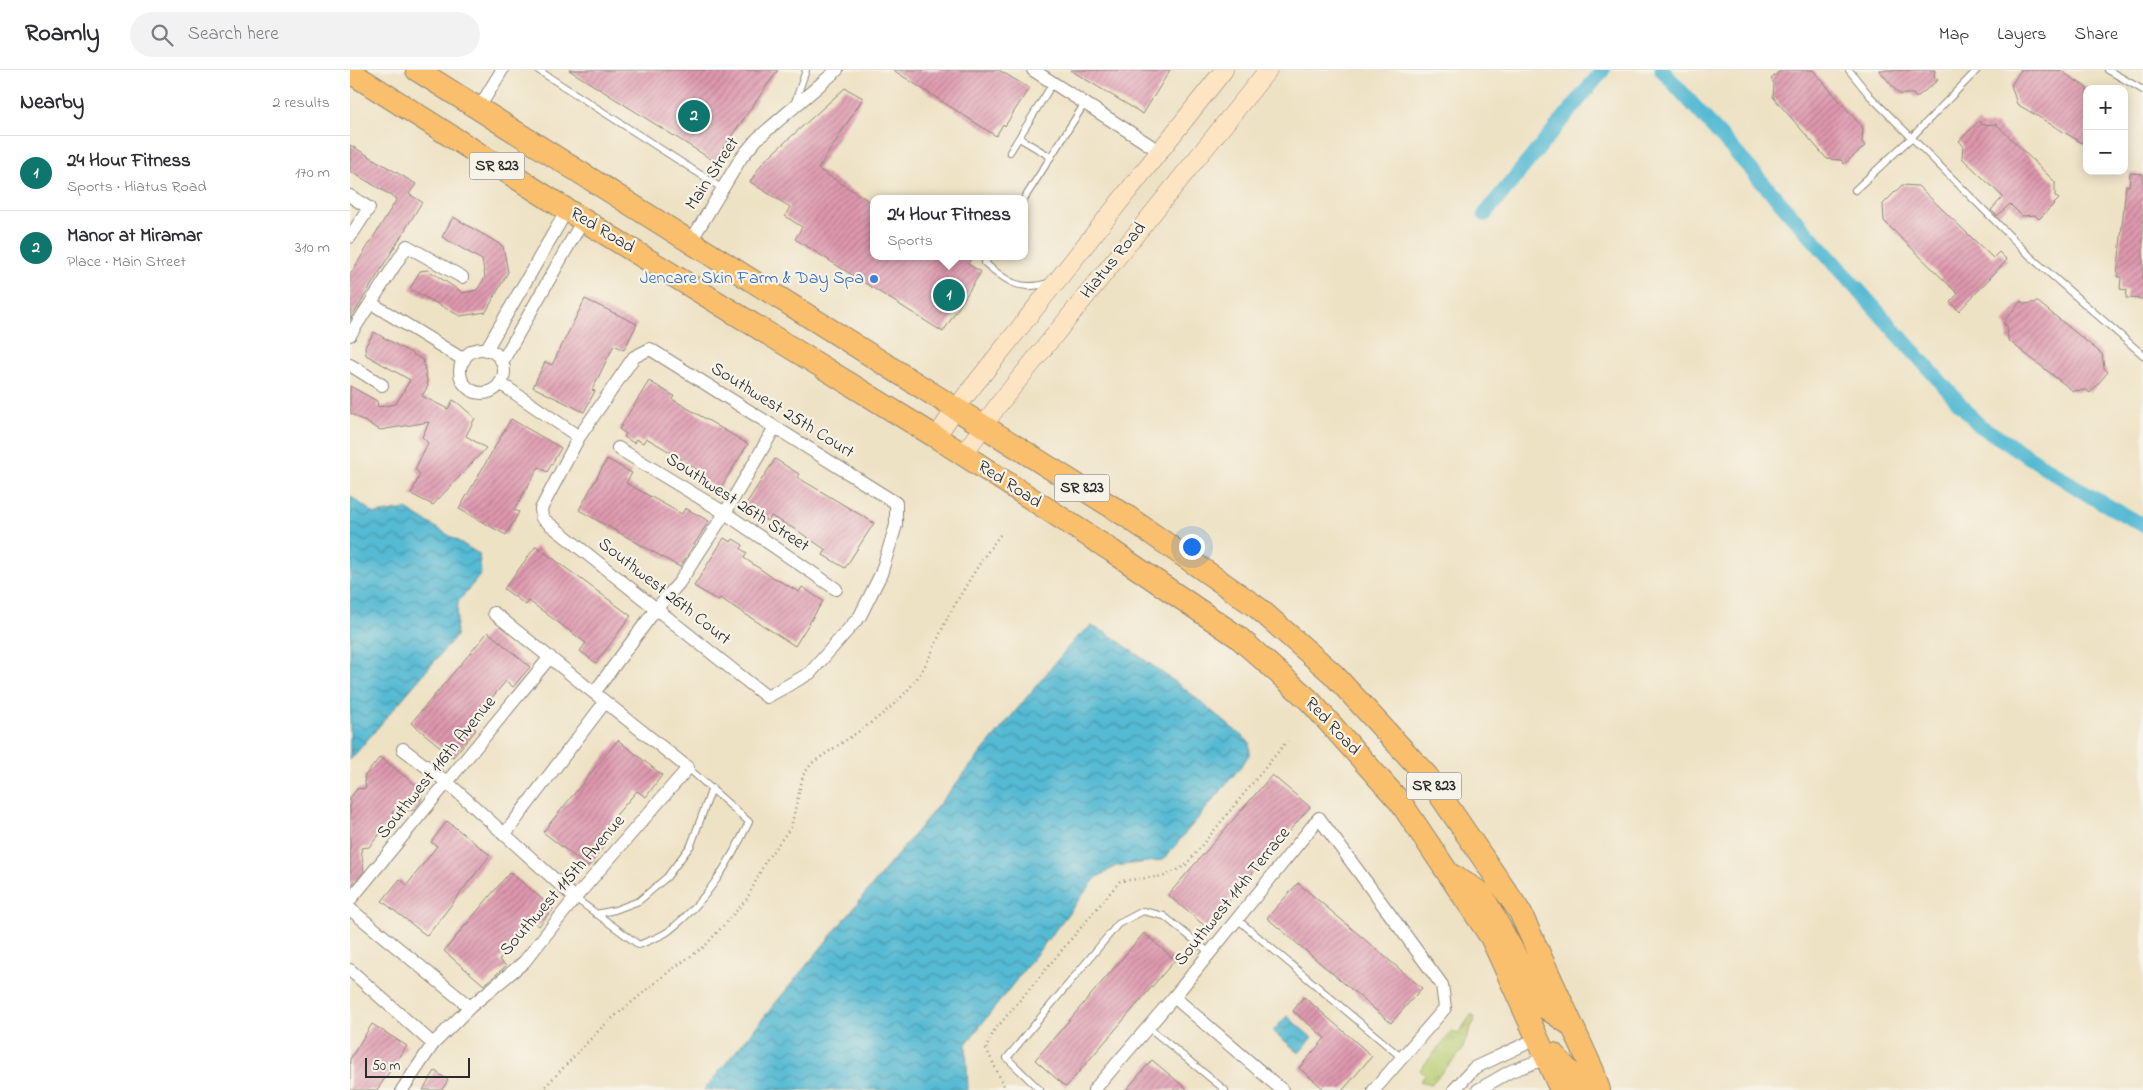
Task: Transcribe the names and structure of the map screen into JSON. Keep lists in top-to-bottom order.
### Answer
{
  "streets": {
    "highway": ["SR 823", "Red Road"],
    "main road": ["Hiatus Road"],
    "street": [
      "Main Street",
      "Southwest 25th Court",
      "Southwest 26th Street",
      "Southwest 26th Court",
      "Southwest 116th Avenue",
      "Southwest 115th Avenue",
      "Southwest 114h Terrace"
    ]
  },
  "crossings": [
    ["Main Street", "Red Road"],
    ["Red Road", "Hiatus Road"],
    ["Southwest 25th Court", "Southwest 26th Court"]
  ],
  "places": ["Jencare Skin Farm & Day Spa"],
  "scale_bar": "50 m",
  "page": {
    "header": "Roamly",
    "search": "Search here",
    "nav": ["Map", "Layers", "Share"],
    "heading": ["Nearby", "2 results"],
    "map_buttons": ["+", "−"],
    "pins": ["2", "1"],
    "list": [
      {
        "mark": "1",
        "name": "24 Hour Fitness",
        "note": "Sports · Hiatus Road",
        "value": "170 m"
      },
      {
        "mark": "2",
        "name": "Manor at Miramar",
        "note": "Place · Main Street",
        "value": "310 m"
      }
    ],
    "popup": ["24 Hour Fitness", "Sports"],
    "scale": "50 m"
  }
}
